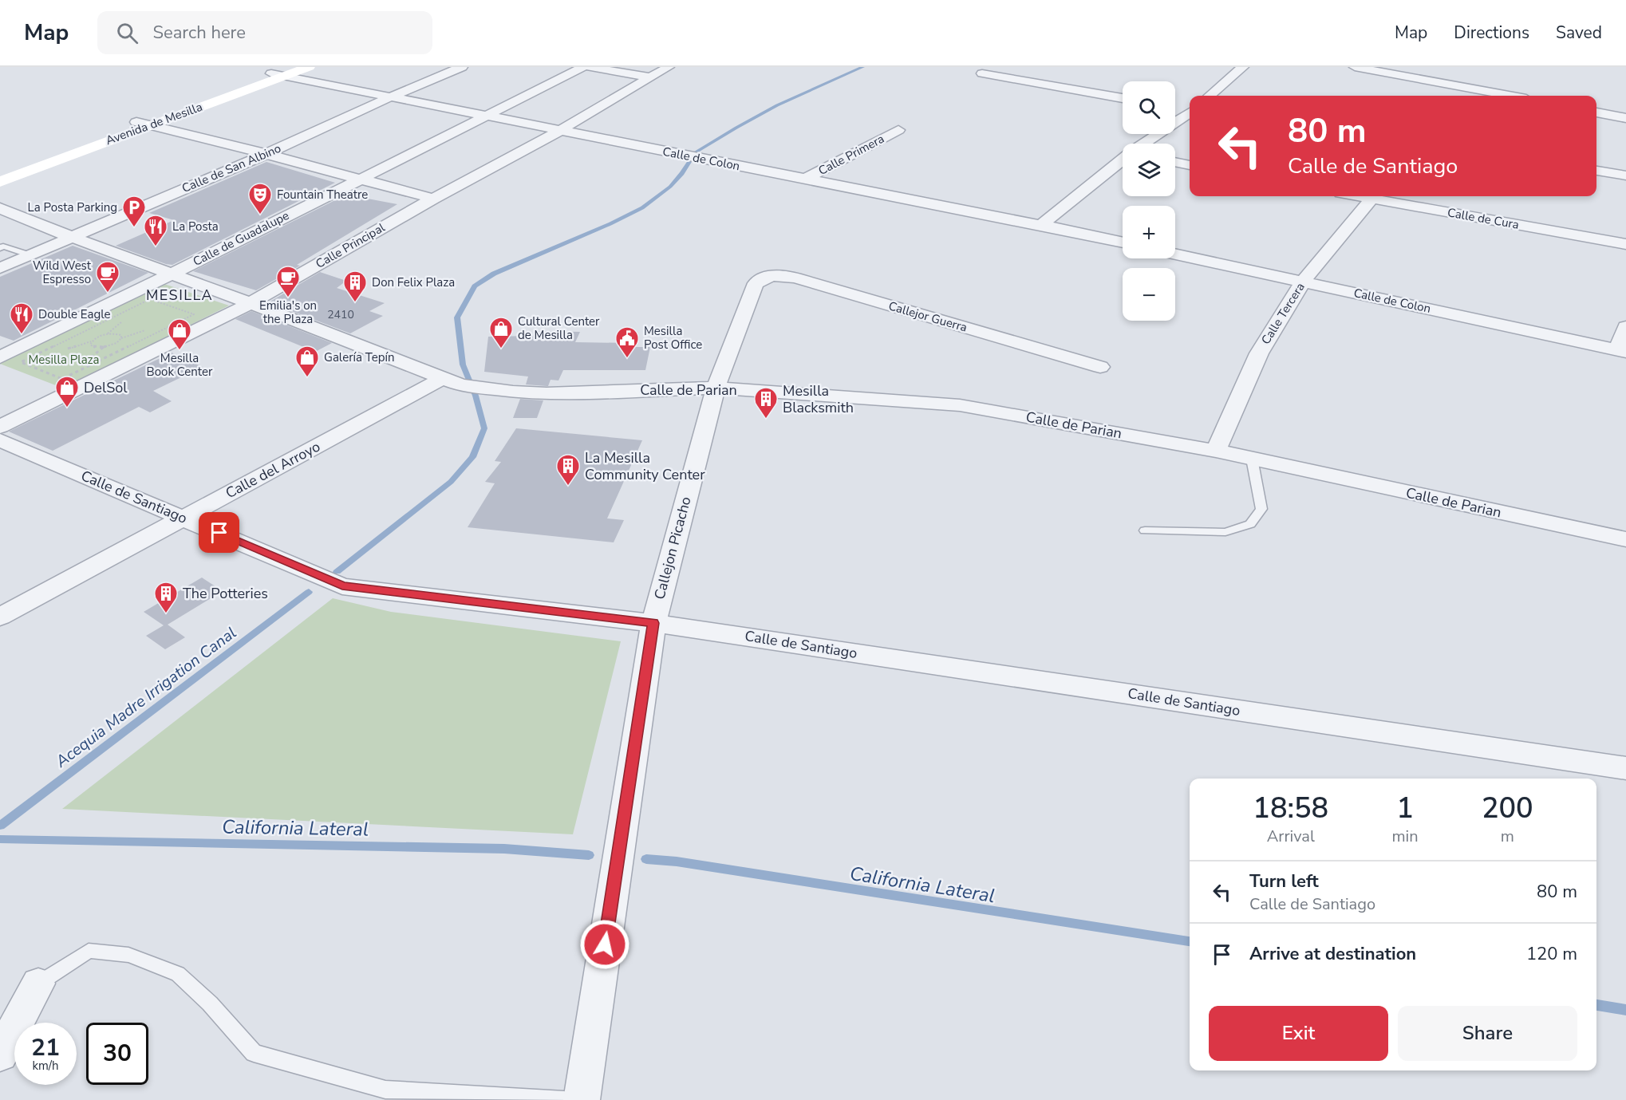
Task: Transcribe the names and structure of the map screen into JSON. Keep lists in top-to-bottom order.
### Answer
{
  "streets": {
    "main road": ["Avenida de Mesilla"],
    "street": [
      "Calle Primera",
      "Calle de Colon",
      "Calle de San Albino",
      "Calle de Cura",
      "Calle de Guadalupe",
      "Calle Principal",
      "Calle Tercera",
      "Callejor Guerra",
      "Calle de Parian",
      "Calle del Arroyo",
      "Calle de Santiago",
      "Callejon Picacho"
    ]
  },
  "crossings": [
    ["Avenida de Mesilla", "Calle de Colon"],
    ["Calle Primera", "Calle de Colon"],
    ["Calle de Colon", "Calle de San Albino"],
    ["Calle de Colon", "Calle de Guadalupe"],
    ["Calle de Colon", "Calle Principal"],
    ["Calle de Colon", "Calle Tercera"],
    ["Calle de San Albino", "Calle de Parian"],
    ["Calle de Guadalupe", "Calle de Parian"],
    ["Calle Principal", "Calle de Parian"],
    ["Calle Tercera", "Calle de Parian"],
    ["Callejor Guerra", "Callejon Picacho"],
    ["Calle de Parian", "Calle del Arroyo"],
    ["Calle de Parian", "Callejon Picacho"],
    ["Calle del Arroyo", "Calle de Santiago"],
    ["Calle de Santiago", "Callejon Picacho"]
  ],
  "districts": ["MESILLA"],
  "water": ["Acequia Madre Irrigation Canal", "California Lateral"],
  "parks": ["Mesilla Plaza"],
  "places": {
    "theatre": ["Fountain Theatre"],
    "parking": ["La Posta Parking"],
    "restaurant": ["La Posta", "Double Eagle"],
    "cafe": ["Wild West Espresso", "Emilia's on the Plaza"],
    "building": [
      "Don Felix Plaza",
      "Mesilla Blacksmith",
      "La Mesilla Community Center",
      "The Potteries"
    ],
    "shop": [
      "Cultural Center de Mesilla",
      "Mesilla Book Center",
      "Galería Tepín",
      "DelSol"
    ],
    "public building": ["Mesilla Post Office"]
  },
  "house_numbers": ["2410"],
  "page": {
    "header": "Map",
    "search": "Search here",
    "nav": ["Map", "Directions", "Saved"],
    "map_buttons": ["+", "−"],
    "turn": ["80 m", "Calle de Santiago"],
    "eta": [
      "18:58",
      "Arrival",
      "1",
      "min",
      "200",
      "m"
    ],
    "list": [
      {
        "name": "Turn left",
        "note": "Calle de Santiago",
        "value": "80 m"
      },
      {
        "name": "Arrive at destination",
        "value": "120 m"
      }
    ],
    "buttons": ["Exit", "Share"],
    "speed": "21 km/h",
    "limit": "30"
  }
}
